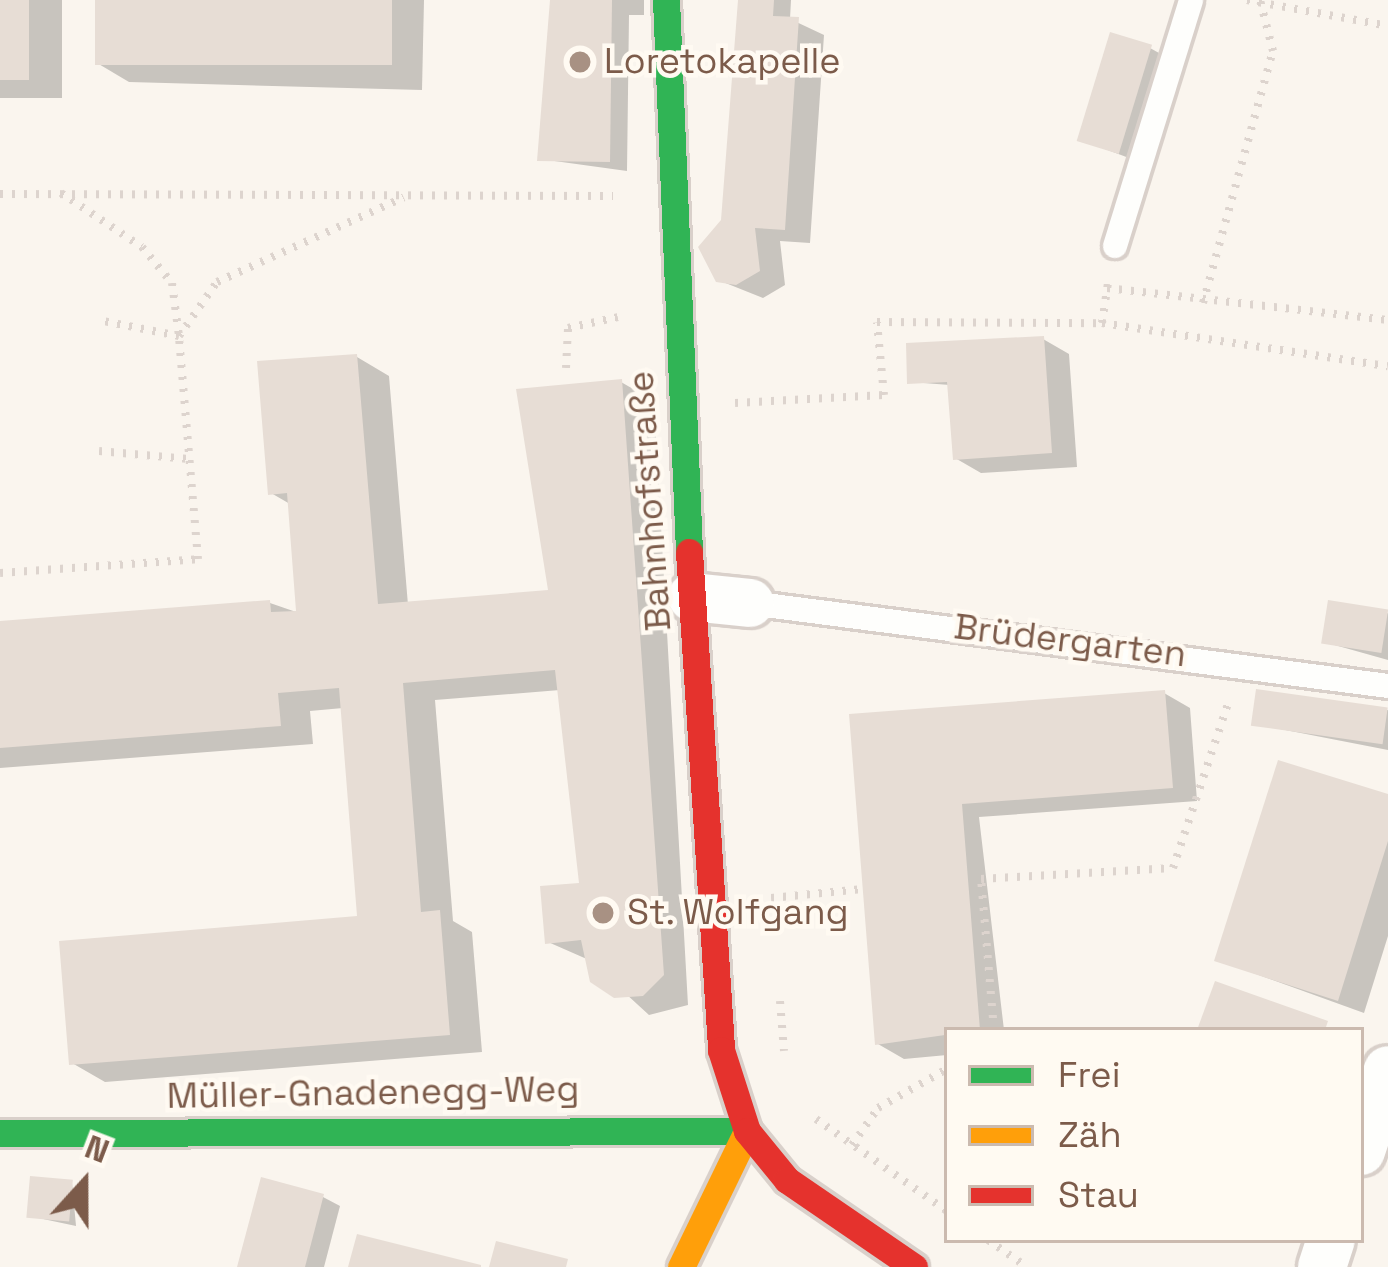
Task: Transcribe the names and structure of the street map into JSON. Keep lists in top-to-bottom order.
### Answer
{
  "streets": {
    "main road": ["Bahnhofstraße", "Müller-Gnadenegg-Weg"],
    "lane": ["Brüdergarten"]
  },
  "crossings": [
    ["Bahnhofstraße", "Müller-Gnadenegg-Weg"]
  ],
  "places": ["Loretokapelle", "St. Wolfgang"],
  "legend": ["Frei", "Zäh", "Stau"],
  "north": "top"
}
